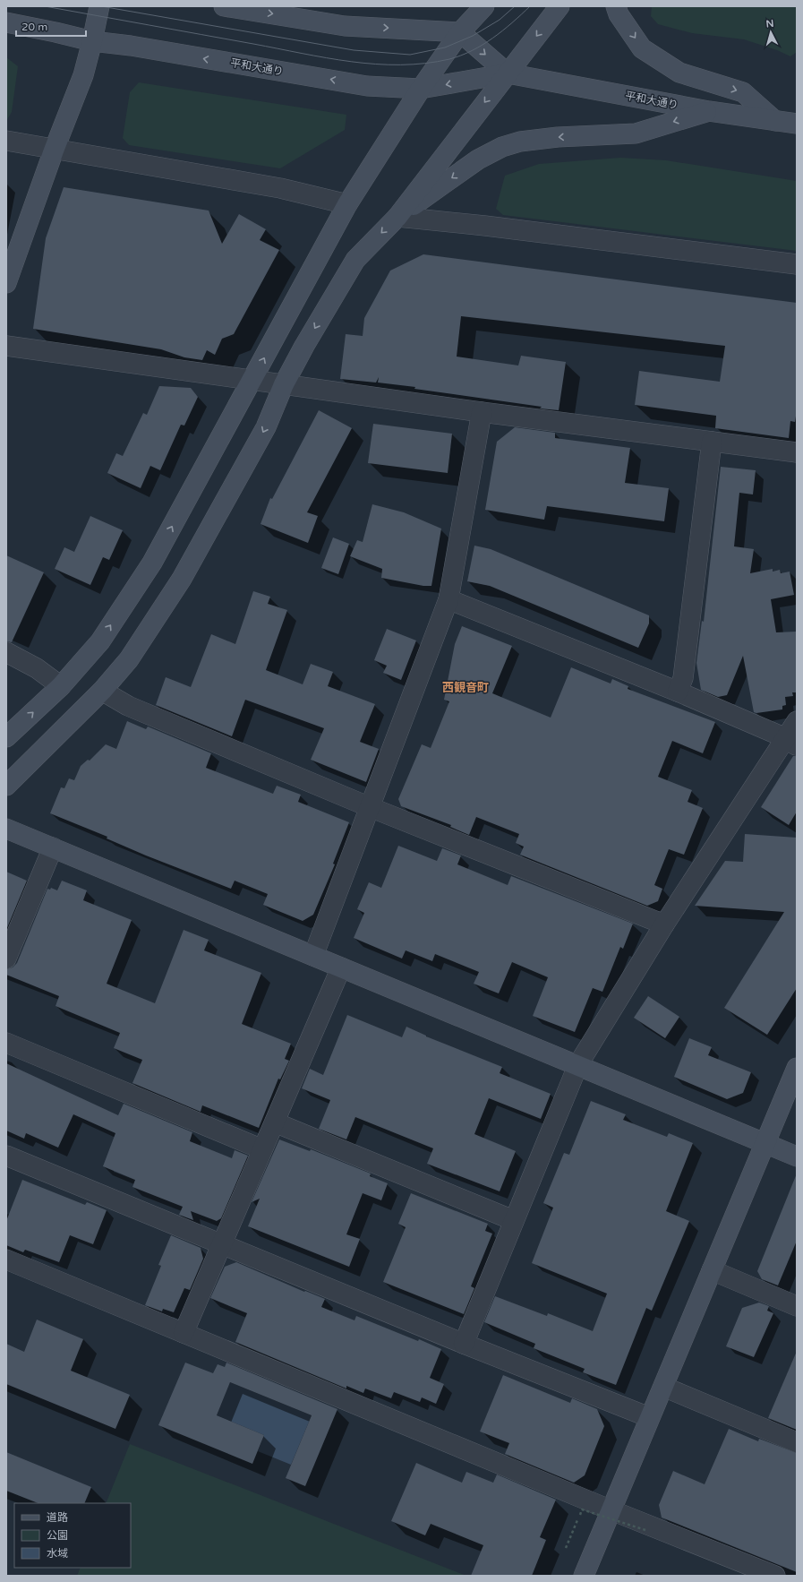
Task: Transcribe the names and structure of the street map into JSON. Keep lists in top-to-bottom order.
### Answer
{
  "streets": {
    "street": ["平和大通り"]
  },
  "districts": ["西観音町"],
  "legend": ["道路", "公園", "水域"],
  "scale_bar": "20 m",
  "north": "top"
}
